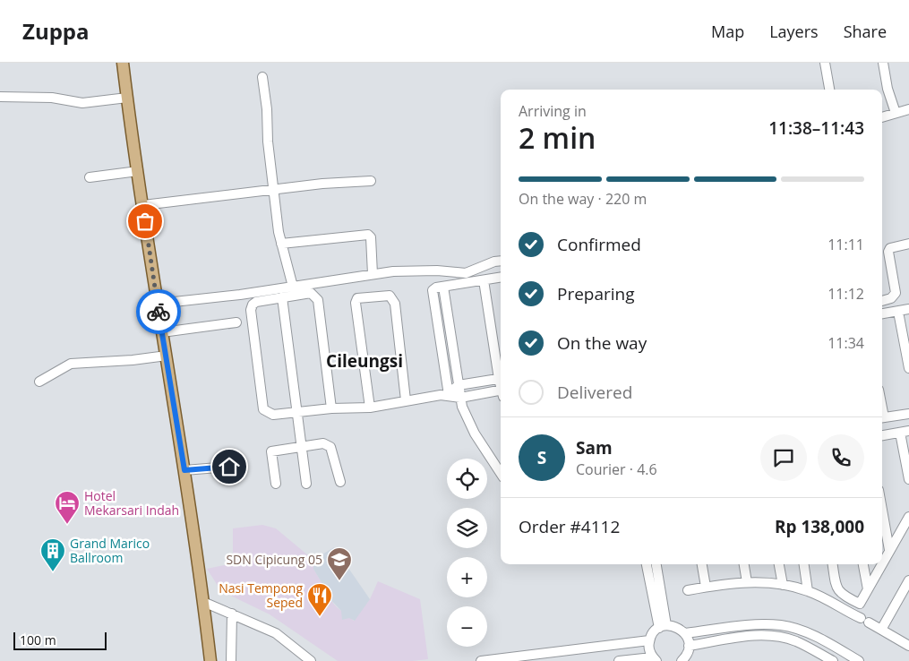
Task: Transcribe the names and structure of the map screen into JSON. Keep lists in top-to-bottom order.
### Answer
{
  "districts": ["Cileungsi"],
  "places": {
    "hotel": ["Hotel Mekarsari Indah"],
    "building": ["Grand Marico Ballroom"],
    "school or university": ["SDN Cipicung 05"],
    "restaurant": ["Nasi Tempong Seped"]
  },
  "scale_bar": "100 m",
  "page": {
    "header": "Zuppa",
    "nav": ["Map", "Layers", "Share"],
    "heading": ["2 min", "Arriving in", "11:38–11:43"],
    "panel": [
      "Sam",
      "Courier · 4.6",
      "Order #4112",
      "Rp 138,000"
    ],
    "bar": "On the way · 220 m",
    "list": [
      ["Confirmed", "11:11"],
      ["Preparing", "11:12"],
      ["On the way", "11:34"],
      "Delivered"
    ],
    "round": "S",
    "map_buttons": ["+", "−"],
    "scale": "100 m"
  }
}
